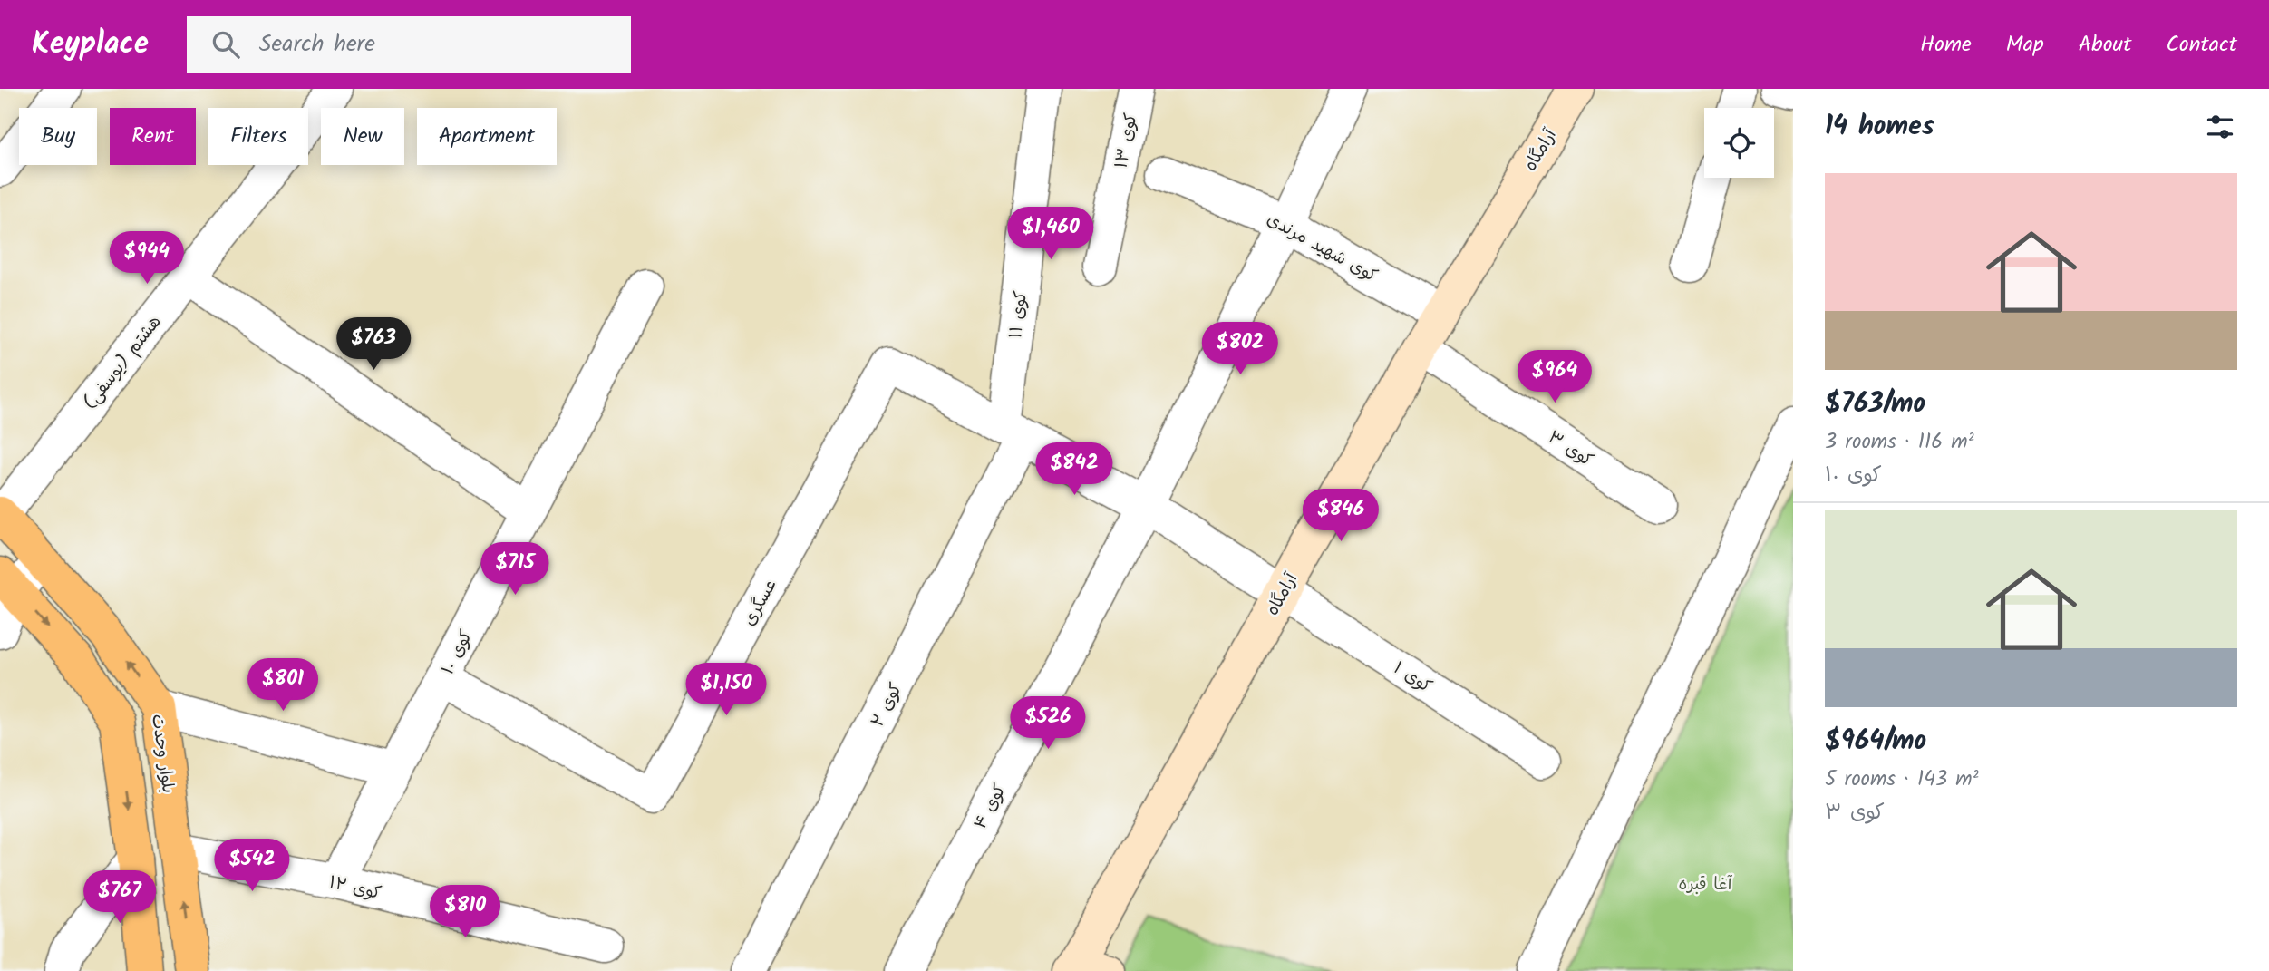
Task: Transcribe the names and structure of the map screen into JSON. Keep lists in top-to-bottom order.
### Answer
{
  "streets": {
    "main road": ["آرامگاه", "بلوار وحدت"],
    "street": [
      "کوی ۱۳",
      "کوی شهید مرندی",
      "کوی ۱۱",
      "هشتم (یوسفی)",
      "کوی ۳",
      "عسگری",
      "کوی ۱۰",
      "کوی ۱",
      "کوی ۲",
      "کوی ۴",
      "کوی ۱۲"
    ]
  },
  "crossings": [
    ["آرامگاه", "کوی شهید مرندی"],
    ["آرامگاه", "کوی ۳"],
    ["آرامگاه", "کوی ۱"],
    ["کوی شهید مرندی", "کوی ۴"],
    ["کوی ۱۱", "کوی ۱"],
    ["کوی ۱۱", "کوی ۲"],
    ["هشتم (یوسفی)", "بلوار وحدت"],
    ["عسگری", "کوی ۱۰"],
    ["عسگری", "کوی ۱"],
    ["کوی ۱۰", "کوی ۱۲"],
    ["کوی ۱", "کوی ۲"],
    ["کوی ۱", "کوی ۴"],
    ["بلوار وحدت", "کوی ۱۲"]
  ],
  "parks": ["آغا قبره"],
  "page": {
    "header": "Keyplace",
    "search": "Search here",
    "nav": [
      "Home",
      "Map",
      "About",
      "Contact"
    ],
    "heading": "14 homes",
    "chip": [
      "Buy",
      "Rent",
      "Filters",
      "New",
      "Apartment"
    ],
    "list": [
      {
        "name": "$763/mo",
        "note": "3 rooms · 116 m² · کوی ۱۰"
      },
      {
        "name": "$964/mo",
        "note": "5 rooms · 143 m² · کوی ۳"
      }
    ],
    "price": [
      "$1,460",
      "$944",
      "$763",
      "$802",
      "$964",
      "$842",
      "$846",
      "$715",
      "$801",
      "$1,150",
      "$526",
      "$542",
      "$767",
      "$810"
    ]
  }
}
